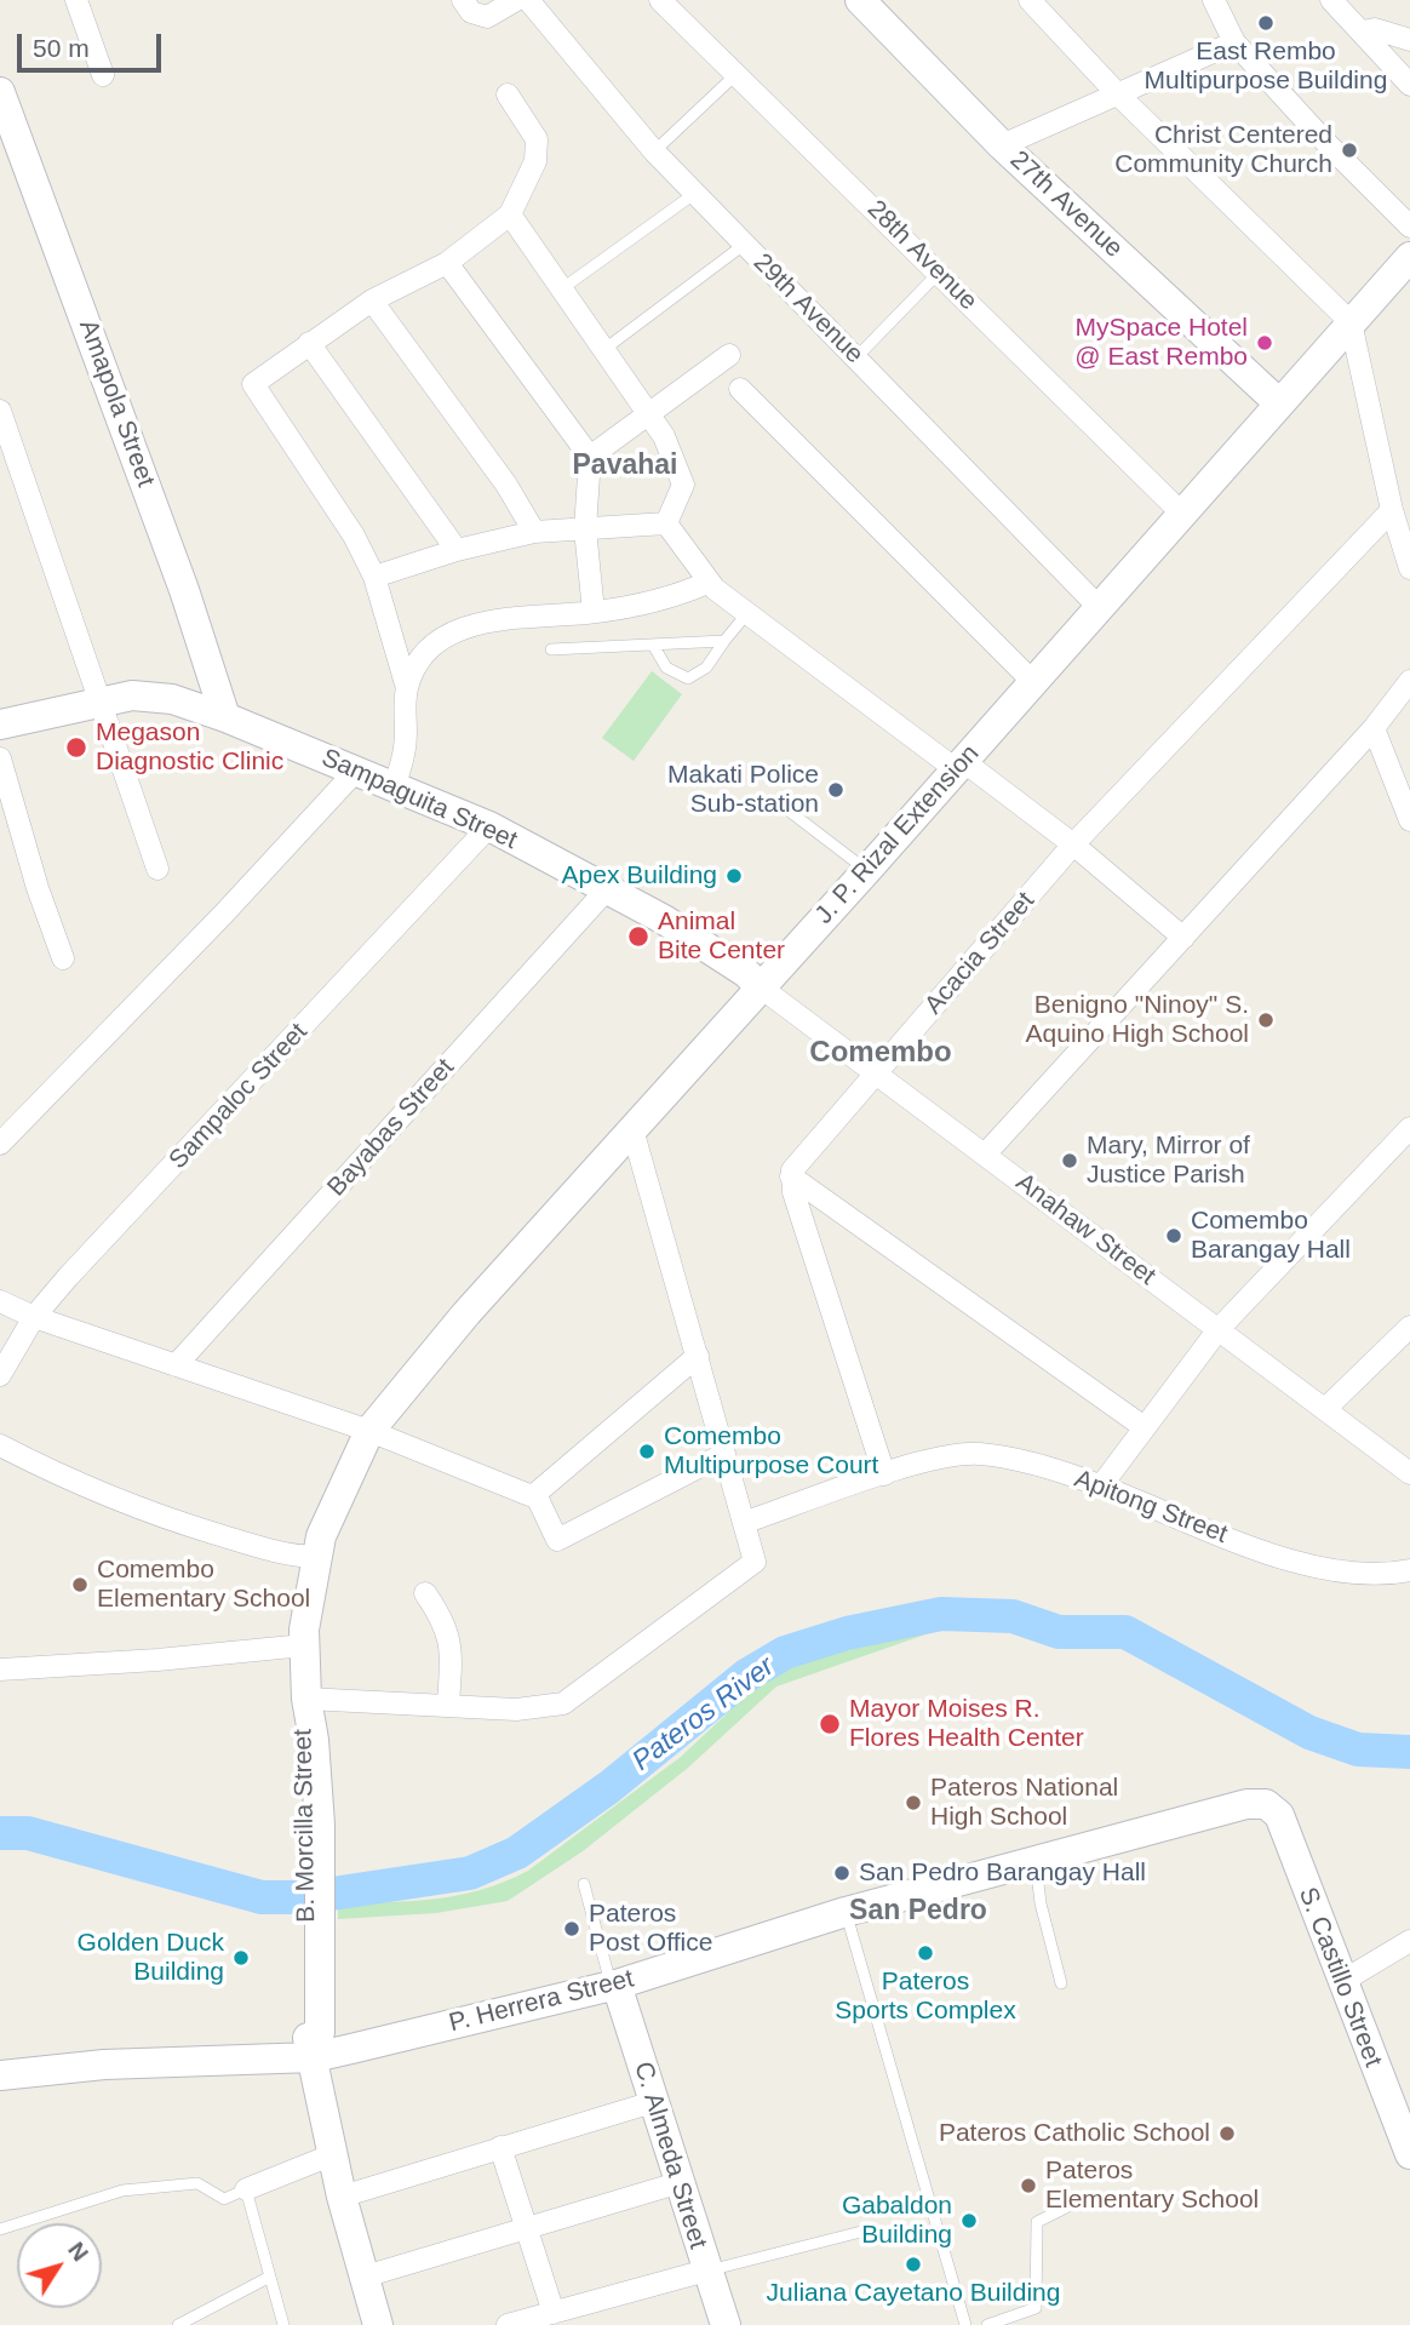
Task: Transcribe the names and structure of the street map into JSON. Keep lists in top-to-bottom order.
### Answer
{
  "streets": {
    "street": [
      "27th Avenue",
      "28th Avenue",
      "29th Avenue",
      "Amapola Street",
      "Sampaguita Street",
      "J. P. Rizal Extension",
      "Acacia Street",
      "Sampaloc Street",
      "Bayabas Street",
      "Anahaw Street",
      "Apitong Street",
      "B. Morcilla Street",
      "S. Castillo Street",
      "P. Herrera Street",
      "C. Almeda Street"
    ]
  },
  "crossings": [
    ["27th Avenue", "J. P. Rizal Extension"],
    ["28th Avenue", "J. P. Rizal Extension"],
    ["29th Avenue", "J. P. Rizal Extension"],
    ["Amapola Street", "Sampaguita Street"],
    ["Sampaguita Street", "J. P. Rizal Extension"],
    ["Sampaguita Street", "Sampaloc Street"],
    ["Sampaguita Street", "Bayabas Street"],
    ["Sampaguita Street", "Anahaw Street"],
    ["J. P. Rizal Extension", "Anahaw Street"],
    ["J. P. Rizal Extension", "B. Morcilla Street"],
    ["Acacia Street", "Anahaw Street"],
    ["B. Morcilla Street", "P. Herrera Street"],
    ["S. Castillo Street", "P. Herrera Street"],
    ["P. Herrera Street", "C. Almeda Street"]
  ],
  "districts": ["Pavahai", "Comembo", "San Pedro"],
  "water": ["Pateros River"],
  "places": [
    "East Rembo Multipurpose Building",
    "Christ Centered Community Church",
    "MySpace Hotel @ East Rembo",
    "Megason Diagnostic Clinic",
    "Makati Police Sub-station",
    "Apex Building",
    "Animal Bite Center",
    "Benigno \"Ninoy\" S. Aquino High School",
    "Mary, Mirror of Justice Parish",
    "Comembo Barangay Hall",
    "Comembo Multipurpose Court",
    "Comembo Elementary School",
    "Mayor Moises R. Flores Health Center",
    "Pateros National High School",
    "San Pedro Barangay Hall",
    "Pateros Post Office",
    "Pateros Sports Complex",
    "Golden Duck Building",
    "Pateros Catholic School",
    "Pateros Elementary School",
    "Gabaldon Building",
    "Juliana Cayetano Building"
  ],
  "scale_bar": "50 m",
  "north": "top right"
}
